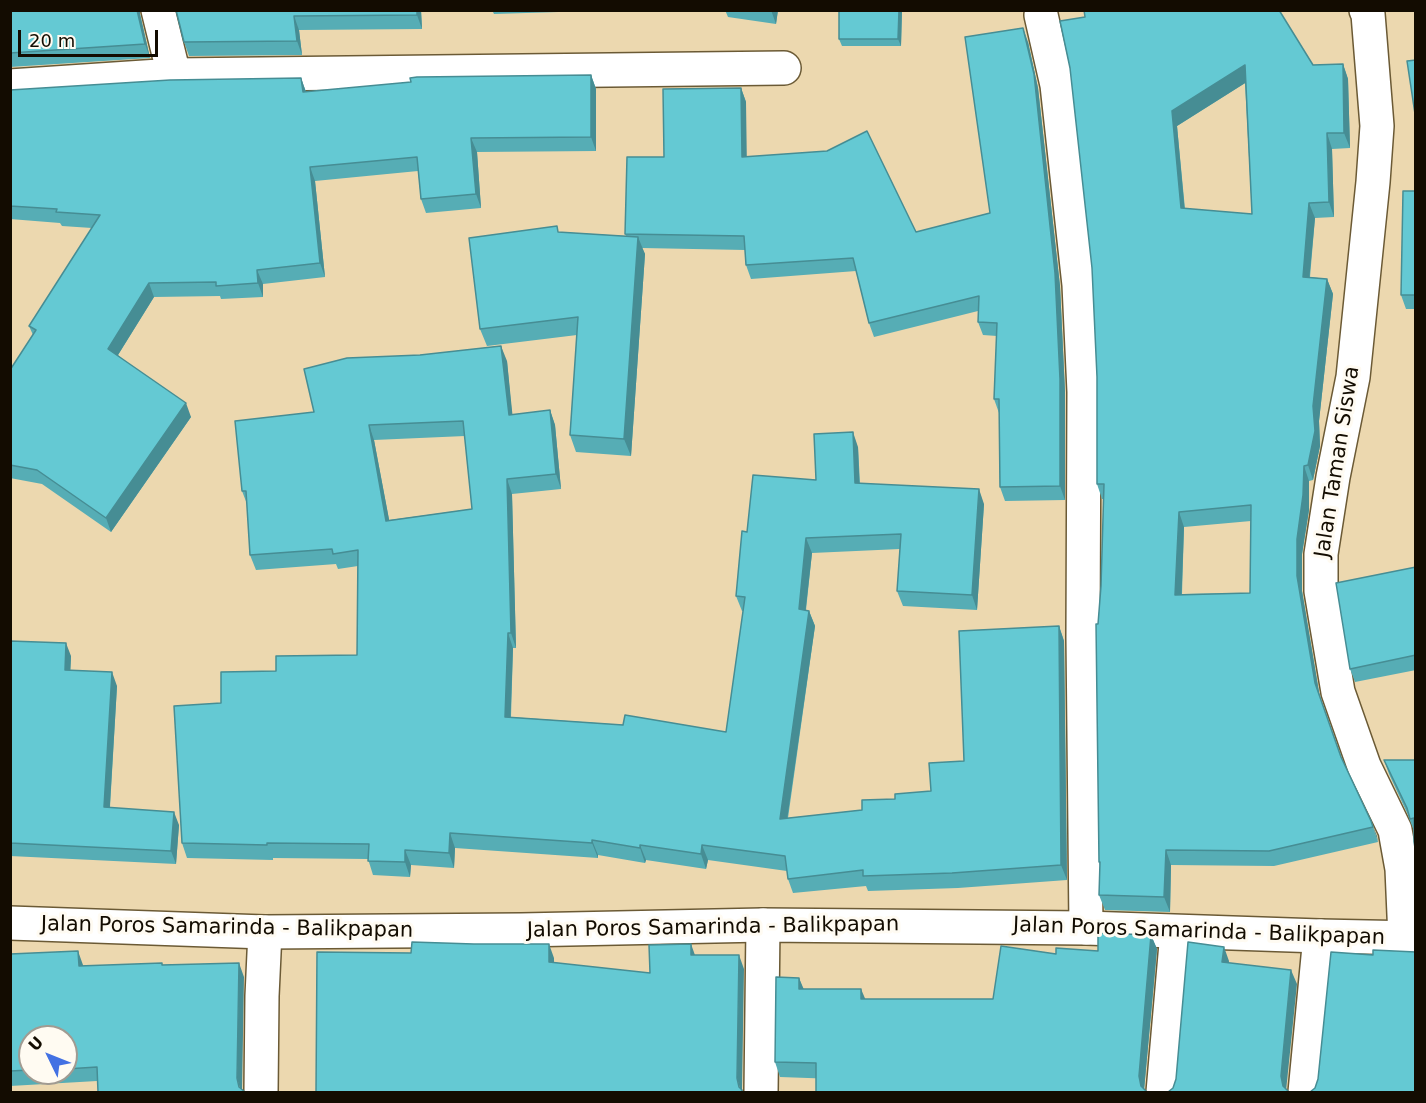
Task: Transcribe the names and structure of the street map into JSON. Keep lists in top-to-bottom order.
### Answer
{
  "streets": {
    "main road": ["Jalan Taman Siswa", "Jalan Poros Samarinda - Balikpapan"]
  },
  "crossings": [
    ["Jalan Taman Siswa", "Jalan Poros Samarinda - Balikpapan"]
  ],
  "scale_bar": "20 m",
  "north": "top left"
}
